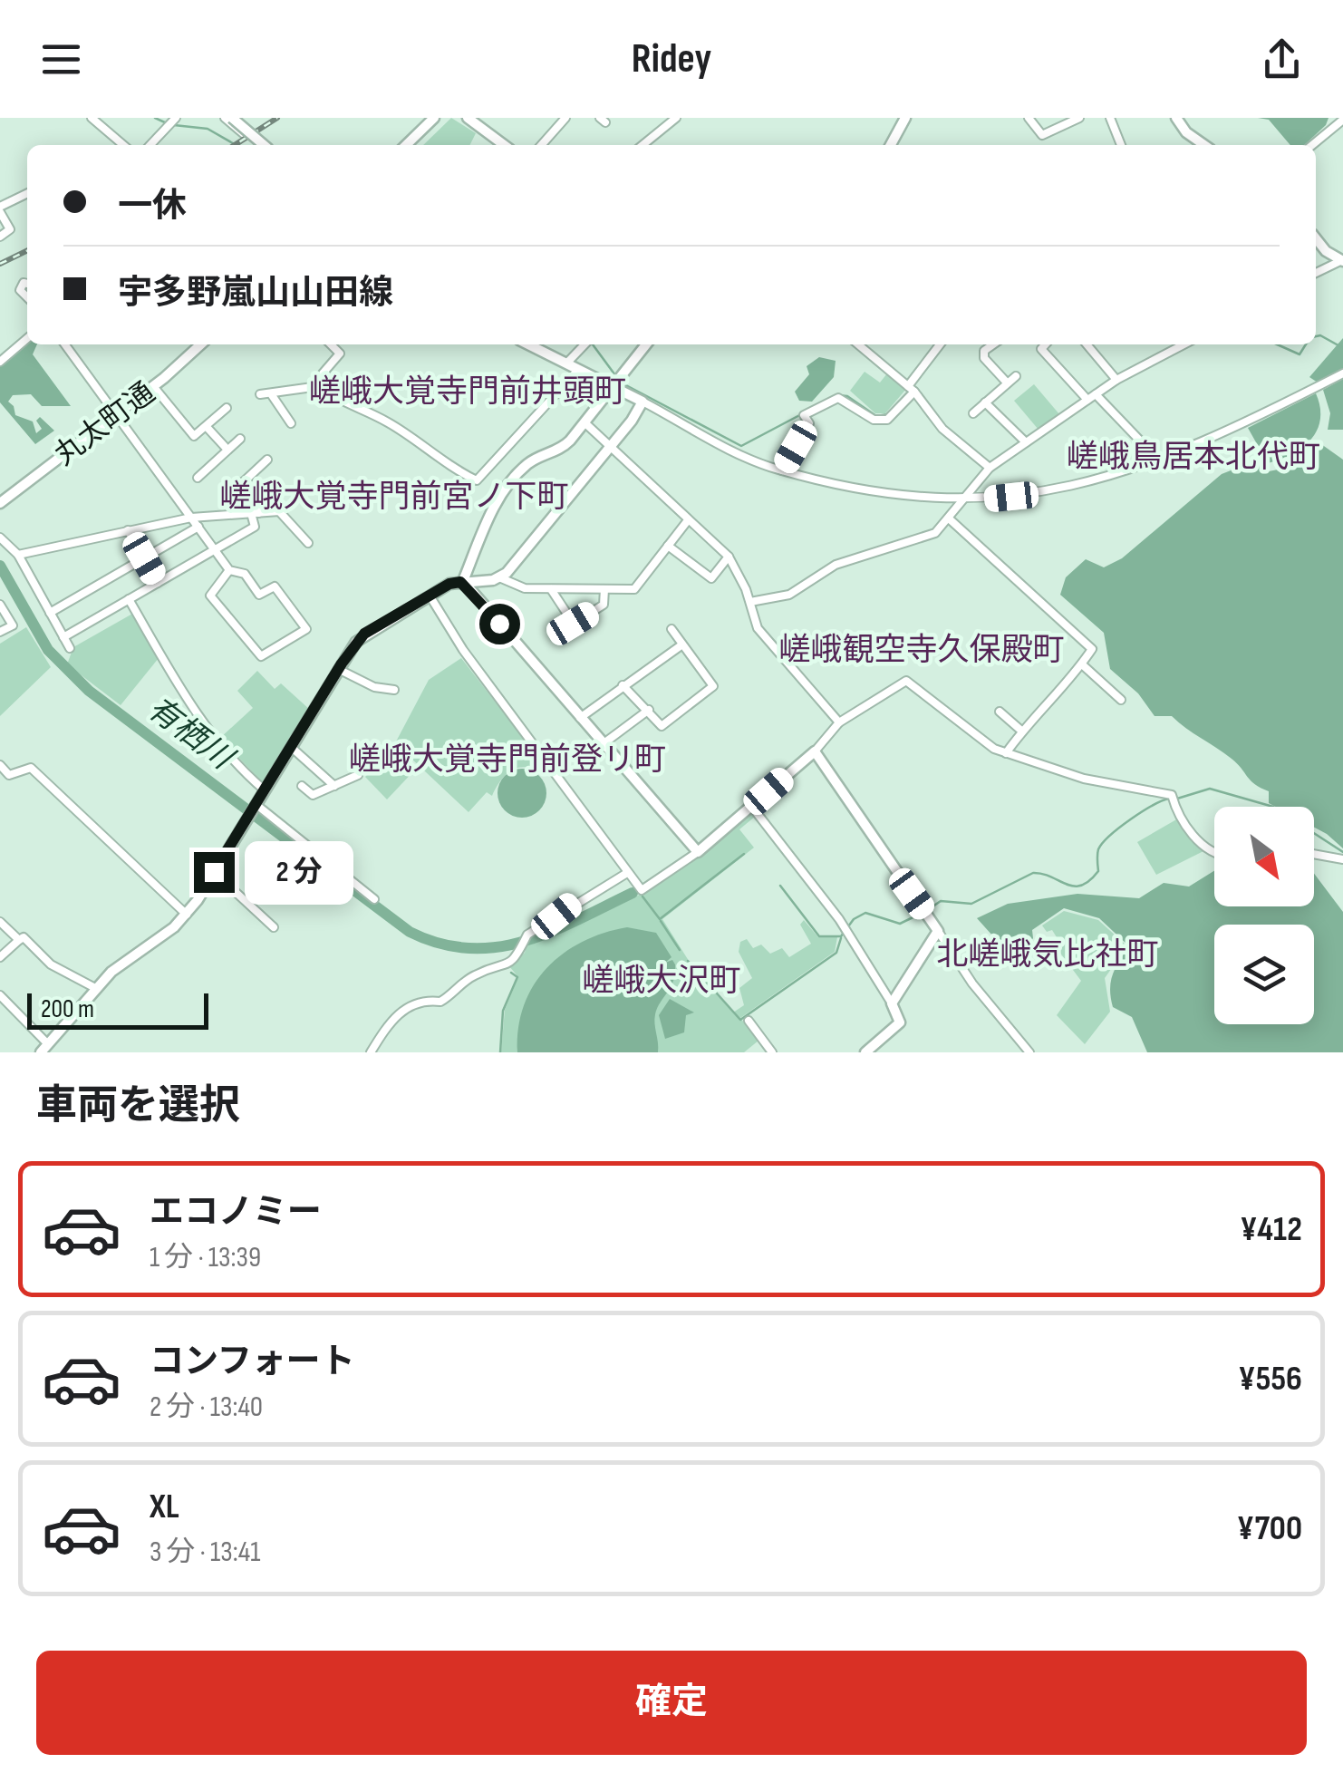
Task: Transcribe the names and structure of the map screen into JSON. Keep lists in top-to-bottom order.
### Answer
{
  "streets": {
    "main road": ["丸太町通"]
  },
  "districts": [
    "嵯峨大覚寺門前井頭町",
    "嵯峨鳥居本北代町",
    "嵯峨大覚寺門前宮ノ下町",
    "嵯峨観空寺久保殿町",
    "嵯峨大覚寺門前登リ町",
    "北嵯峨気比社町",
    "嵯峨大沢町"
  ],
  "water": ["有栖川"],
  "scale_bar": "200 m",
  "north": "bottom right",
  "page": {
    "header": "Ridey",
    "banner": ["一休", "宇多野嵐山山田線"],
    "bubble": "2 分",
    "scale": "200 m",
    "heading": "車両を選択",
    "list": [
      {
        "name": "エコノミー",
        "note": "1 分 · 13:39",
        "value": "¥412"
      },
      {
        "name": "コンフォート",
        "note": "2 分 · 13:40",
        "value": "¥556"
      },
      {
        "name": "XL",
        "note": "3 分 · 13:41",
        "value": "¥700"
      }
    ],
    "buttons": "確定"
  }
}
